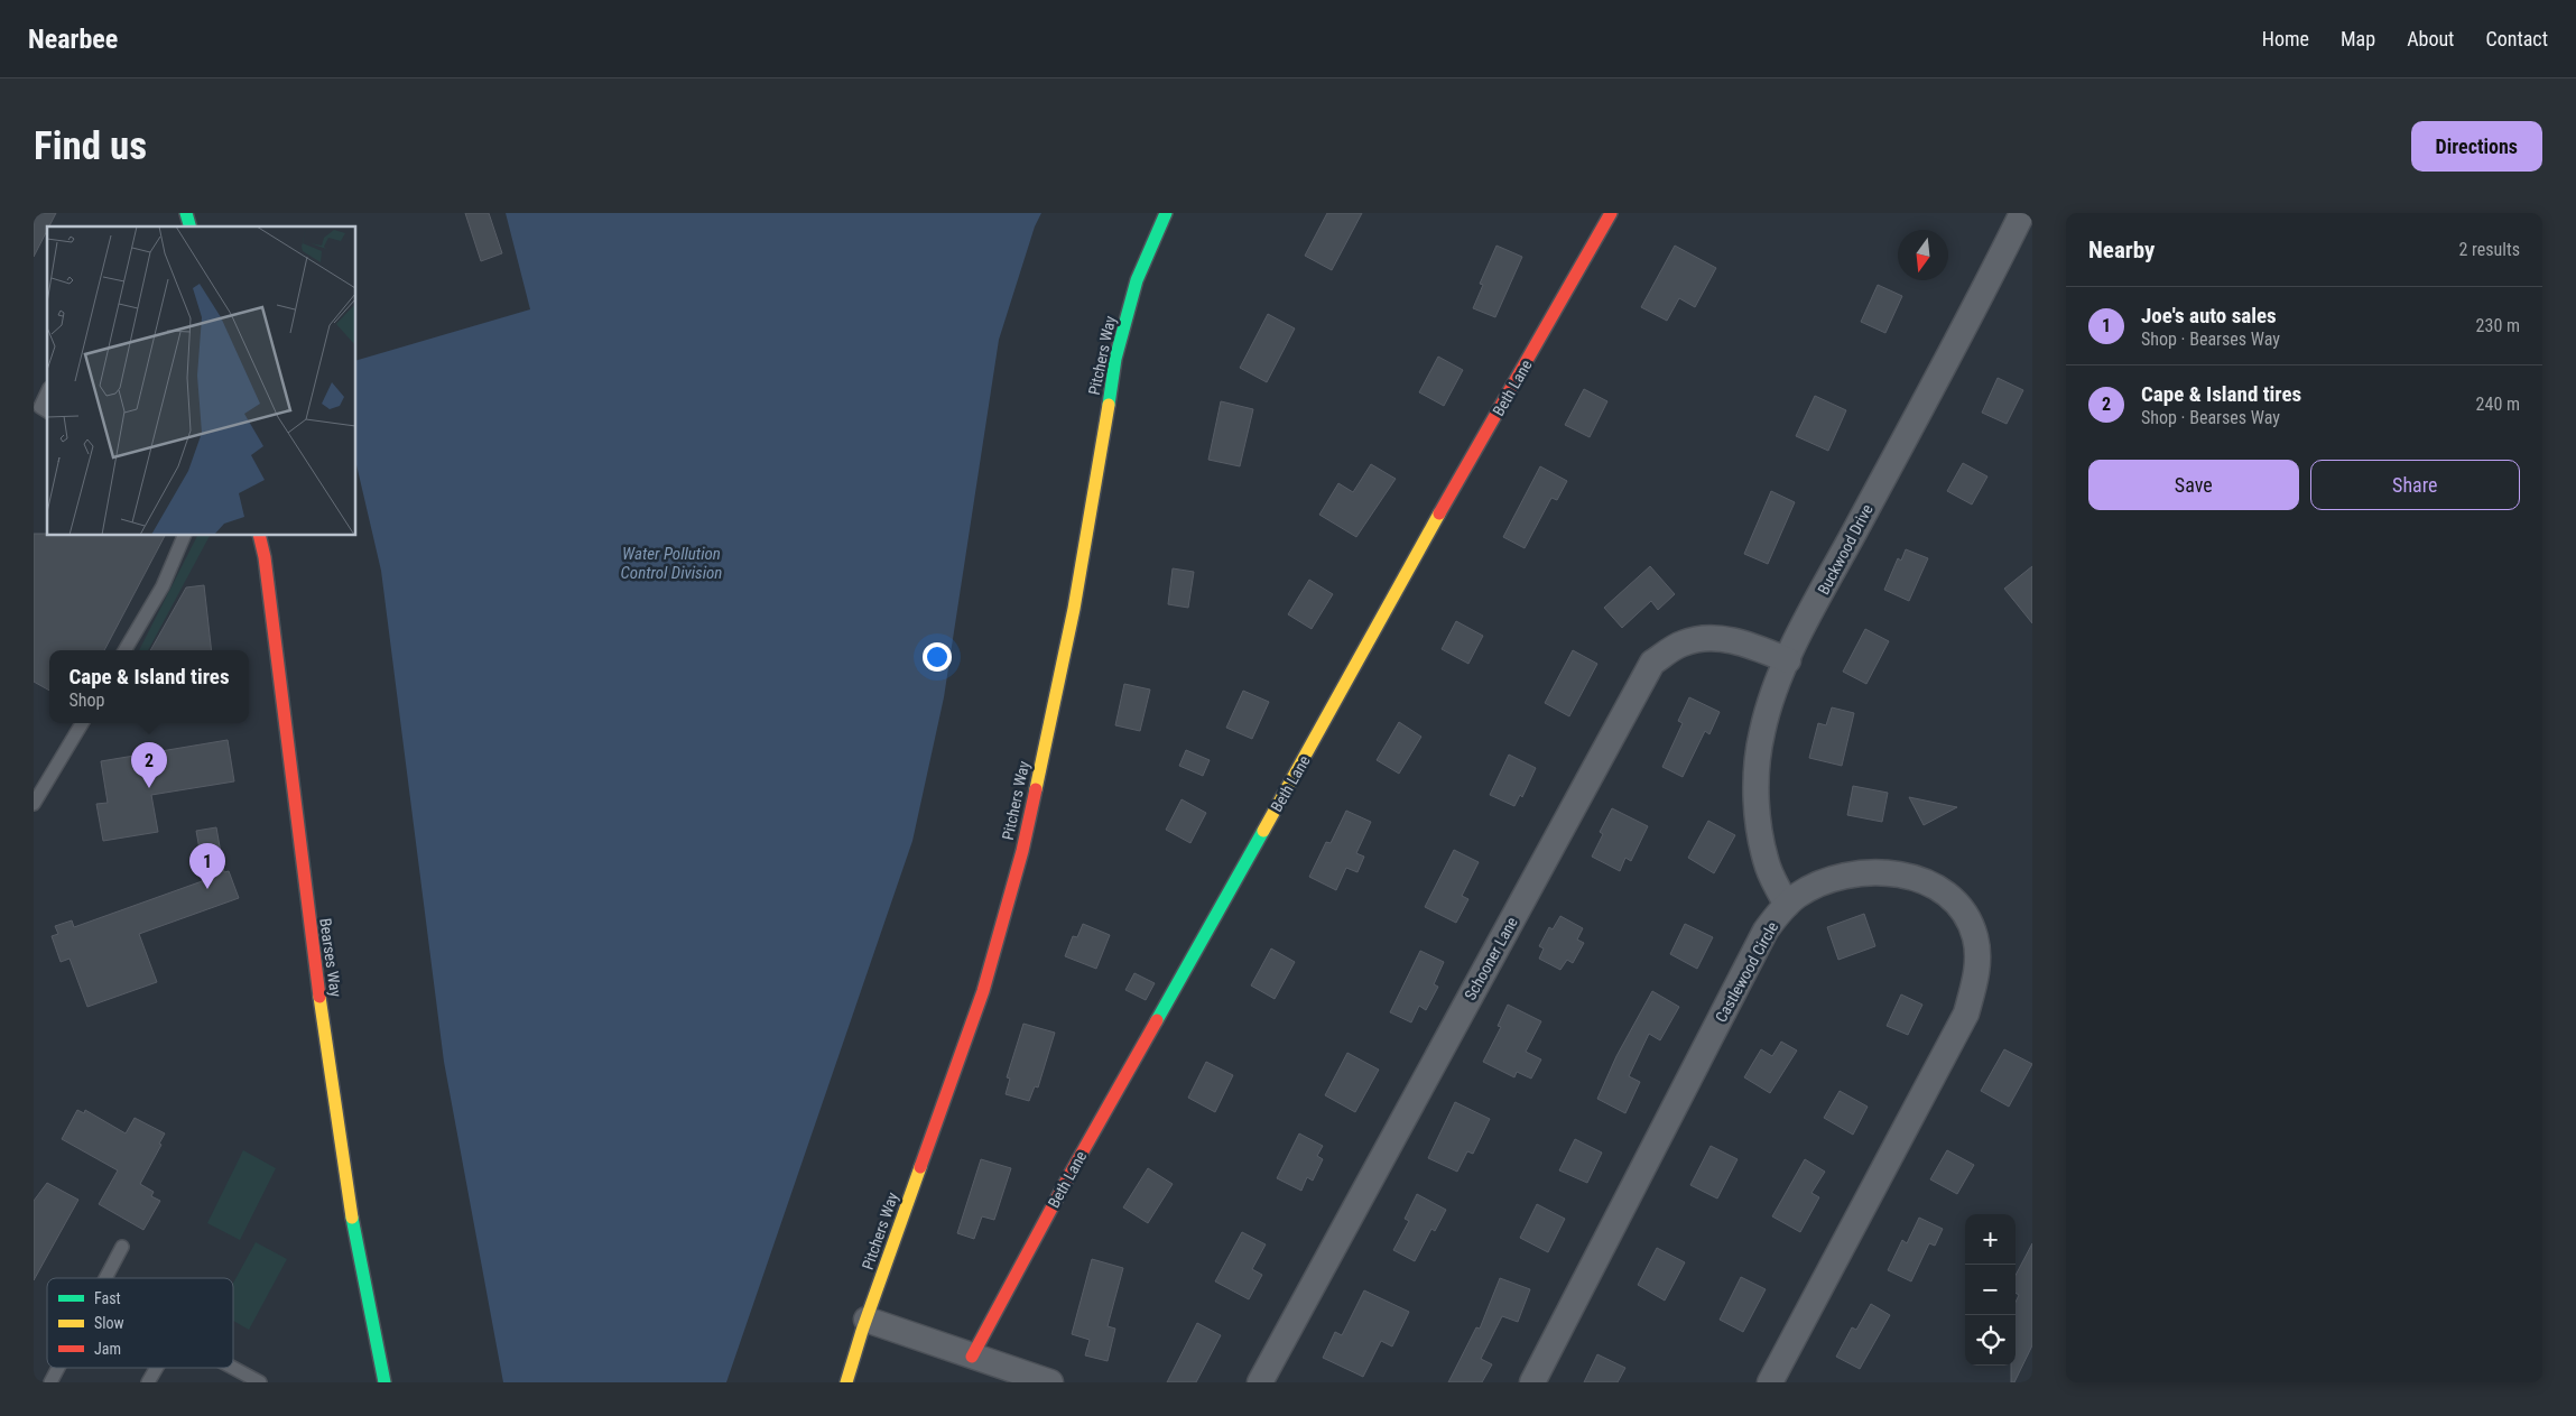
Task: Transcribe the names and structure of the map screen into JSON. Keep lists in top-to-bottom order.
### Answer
{
  "streets": {
    "main road": ["Pitchers Way", "Beth Lane", "Bearses Way"],
    "street": ["Buckwood Drive", "Schooner Lane", "Castlewood Circle"]
  },
  "crossings": [
    ["Buckwood Drive", "Schooner Lane"],
    ["Buckwood Drive", "Castlewood Circle"]
  ],
  "water": ["Water Pollution Control Division"],
  "legend": ["Fast", "Slow", "Jam"],
  "north": "bottom",
  "page": {
    "header": "Nearbee",
    "nav": [
      "Home",
      "Map",
      "About",
      "Contact"
    ],
    "buttons": [
      "Directions",
      ["Save", "Share"]
    ],
    "title": "Find us",
    "heading": ["Nearby", "2 results"],
    "list": [
      {
        "mark": "1",
        "name": "Joe's auto sales",
        "note": "Shop · Bearses Way",
        "value": "230 m"
      },
      {
        "mark": "2",
        "name": "Cape & Island tires",
        "note": "Shop · Bearses Way",
        "value": "240 m"
      }
    ],
    "popup": ["Cape & Island tires", "Shop"],
    "pins": ["2", "1"],
    "map_buttons": ["+", "−"]
  }
}
